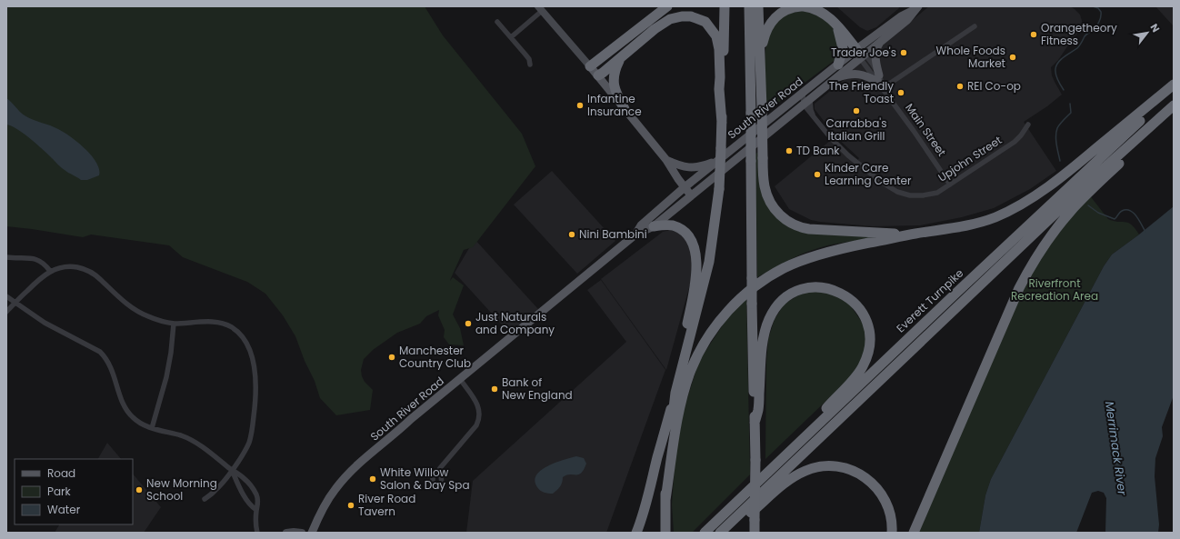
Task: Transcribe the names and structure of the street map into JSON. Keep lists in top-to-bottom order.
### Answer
{
  "streets": {
    "highway": ["Everett Turnpike"],
    "main road": ["South River Road"],
    "street": ["Main Street", "Upjohn Street"]
  },
  "crossings": [
    ["South River Road", "Main Street"],
    ["South River Road", "Upjohn Street"],
    ["Main Street", "Upjohn Street"]
  ],
  "water": ["Merrimack River"],
  "parks": ["Riverfront Recreation Area"],
  "places": [
    "Orangetheory Fitness",
    "Trader Joe's",
    "Whole Foods Market",
    "REI Co-op",
    "The Friendly Toast",
    "Infantine Insurance",
    "Carrabba's Italian Grill",
    "TD Bank",
    "Kinder Care Learning Center",
    "Nini Bambini",
    "Just Naturals and Company",
    "Manchester Country Club",
    "Bank of New England",
    "White Willow Salon & Day Spa",
    "New Morning School",
    "River Road Tavern"
  ],
  "legend": ["Road", "Park", "Water"],
  "north": "top right"
}
